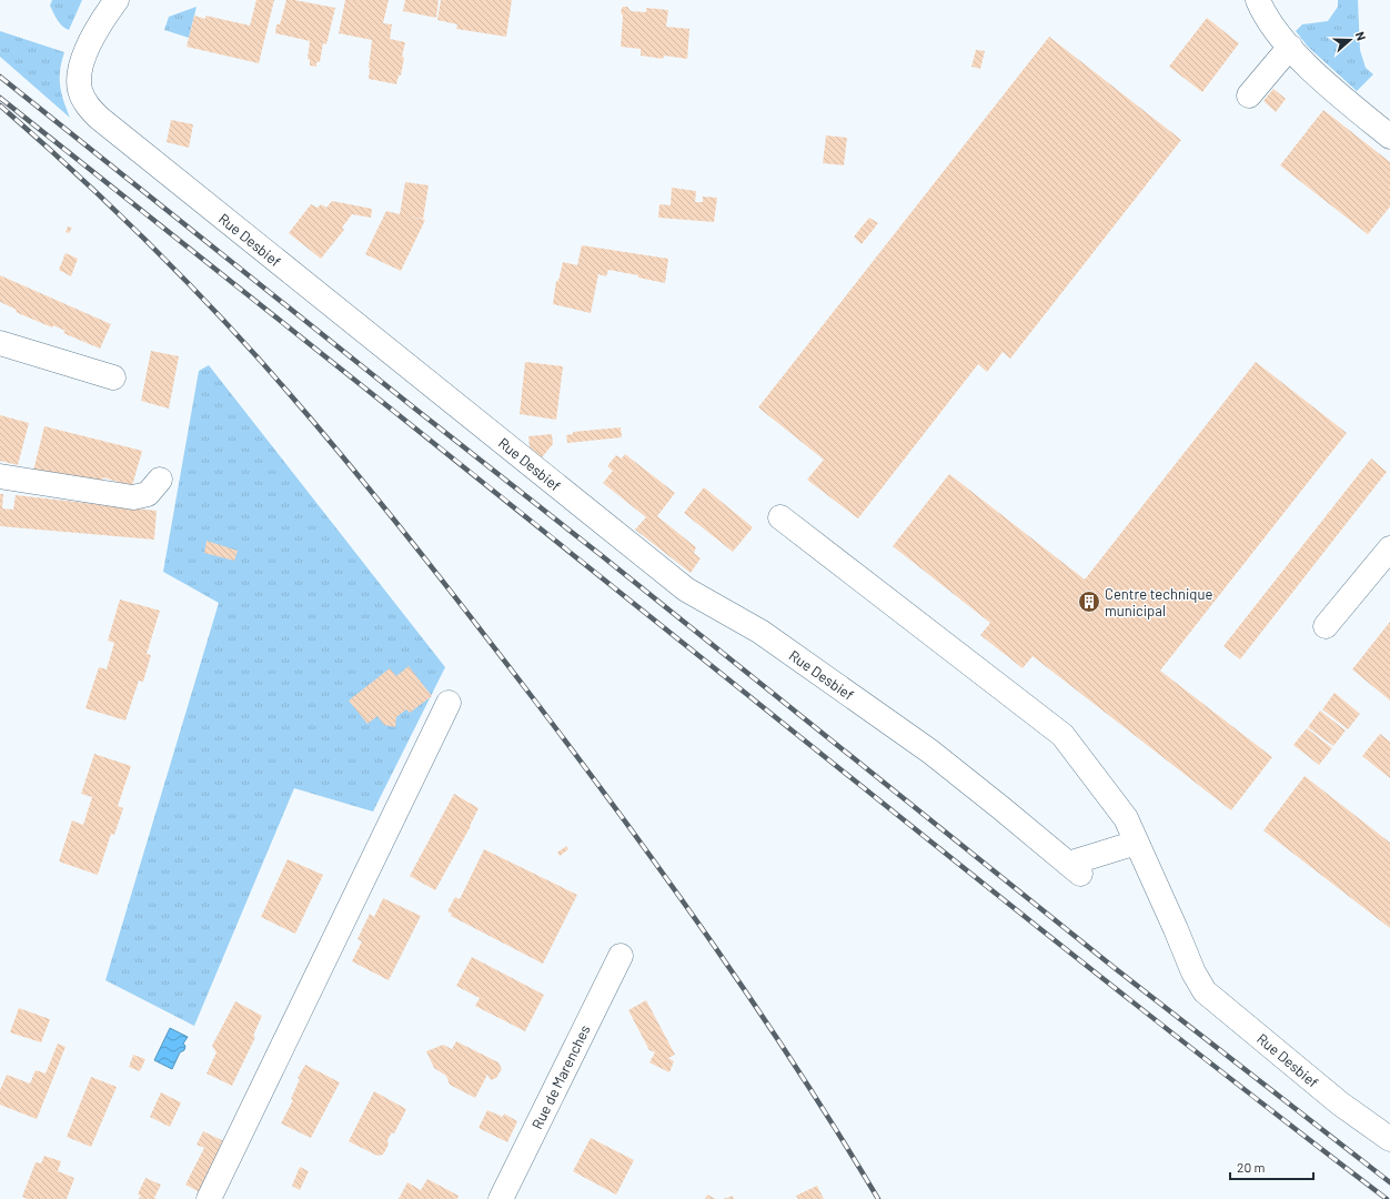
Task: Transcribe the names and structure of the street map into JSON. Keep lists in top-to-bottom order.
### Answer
{
  "streets": {
    "street": ["Rue Desbief", "Rue de Marenches"]
  },
  "places": {
    "building": ["Centre technique municipal"]
  },
  "scale_bar": "20 m",
  "north": "right"
}
